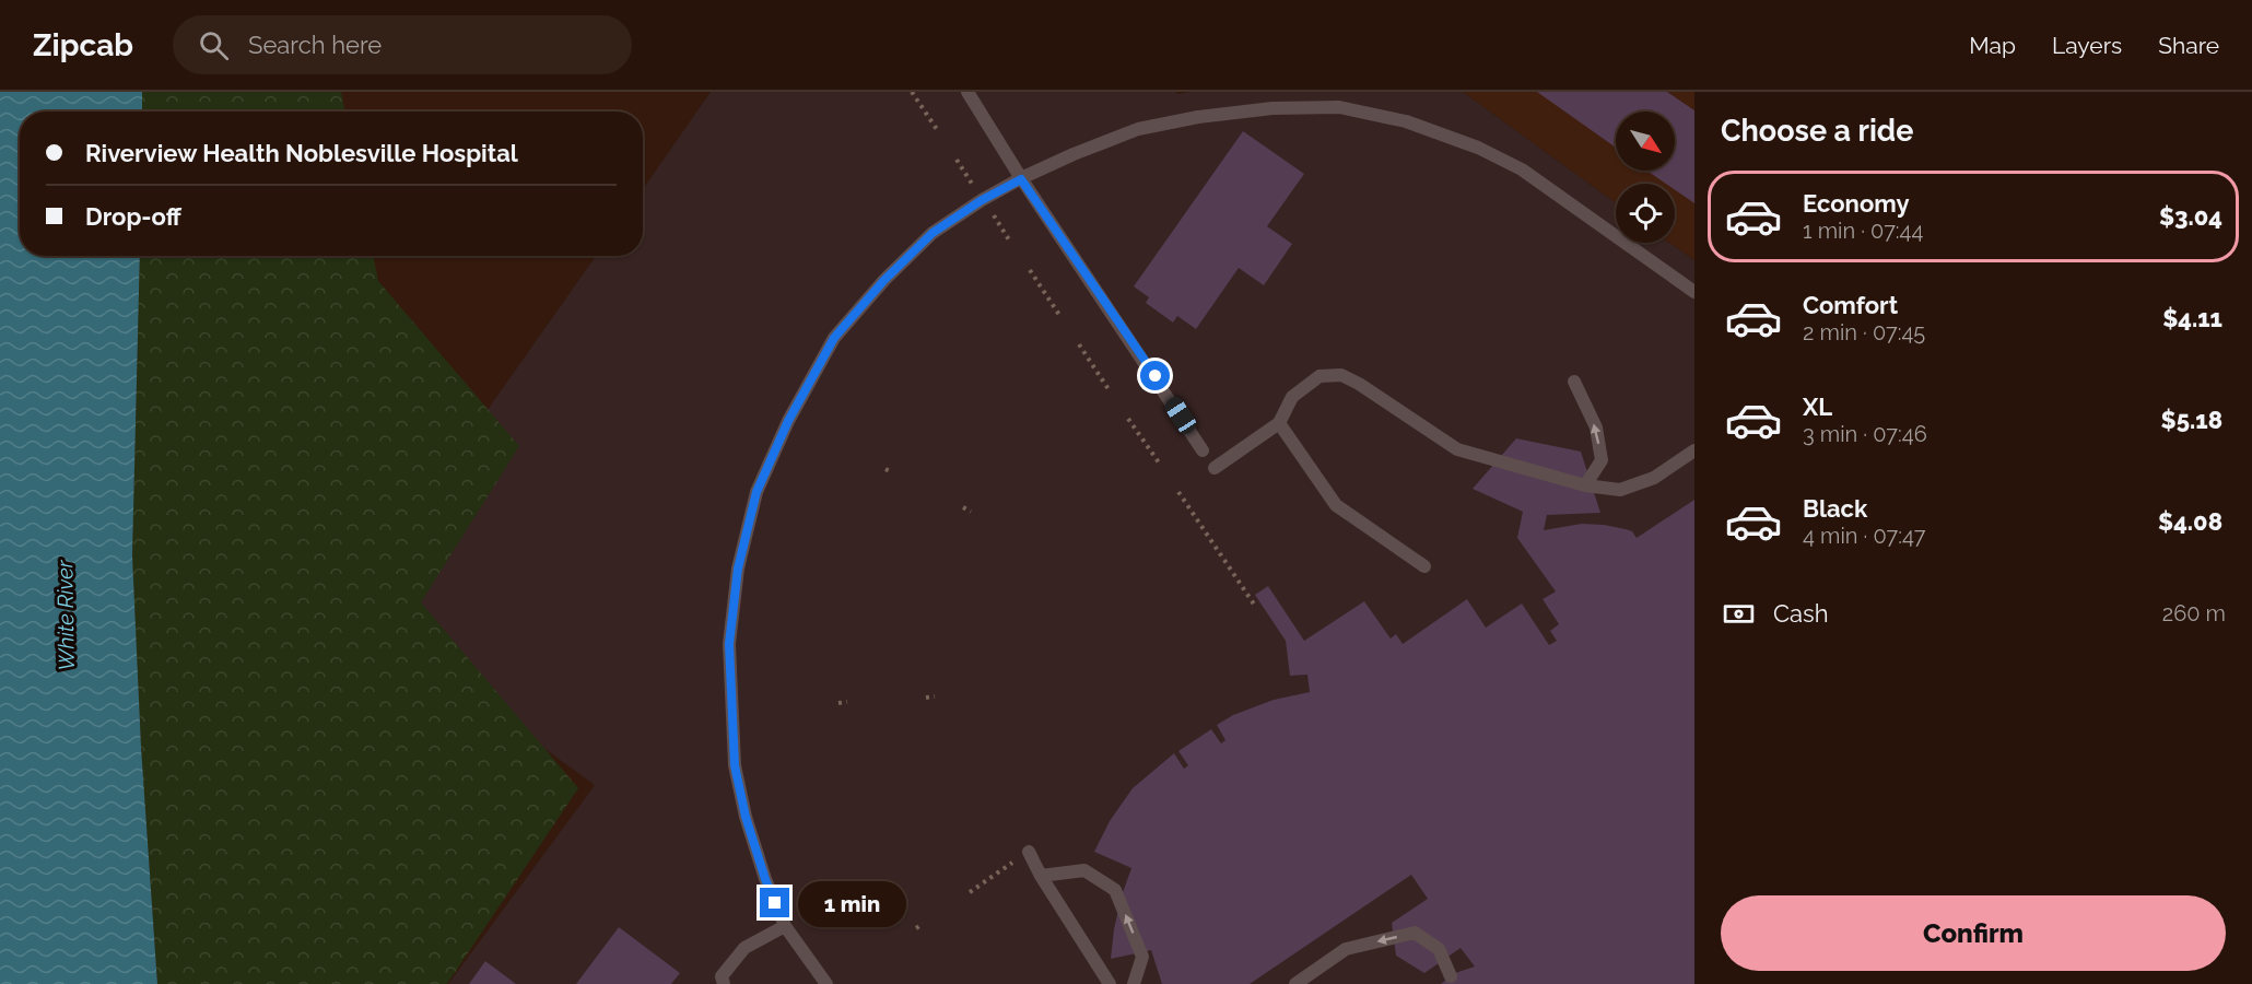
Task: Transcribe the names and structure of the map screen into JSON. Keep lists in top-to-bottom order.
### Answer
{
  "water": ["White River"],
  "north": "bottom right",
  "page": {
    "header": "Zipcab",
    "search": "Search here",
    "nav": ["Map", "Layers", "Share"],
    "heading": "Choose a ride",
    "banner": ["Riverview Health Noblesville Hospital", "Drop-off"],
    "list": [
      {
        "name": "Economy",
        "note": "1 min · 07:44",
        "value": "$3.04"
      },
      {
        "name": "Comfort",
        "note": "2 min · 07:45",
        "value": "$4.11"
      },
      {
        "name": "XL",
        "note": "3 min · 07:46",
        "value": "$5.18"
      },
      {
        "name": "Black",
        "note": "4 min · 07:47",
        "value": "$4.08"
      }
    ],
    "pay": ["Cash", "260 m"],
    "bubble": "1 min",
    "buttons": "Confirm"
  }
}
